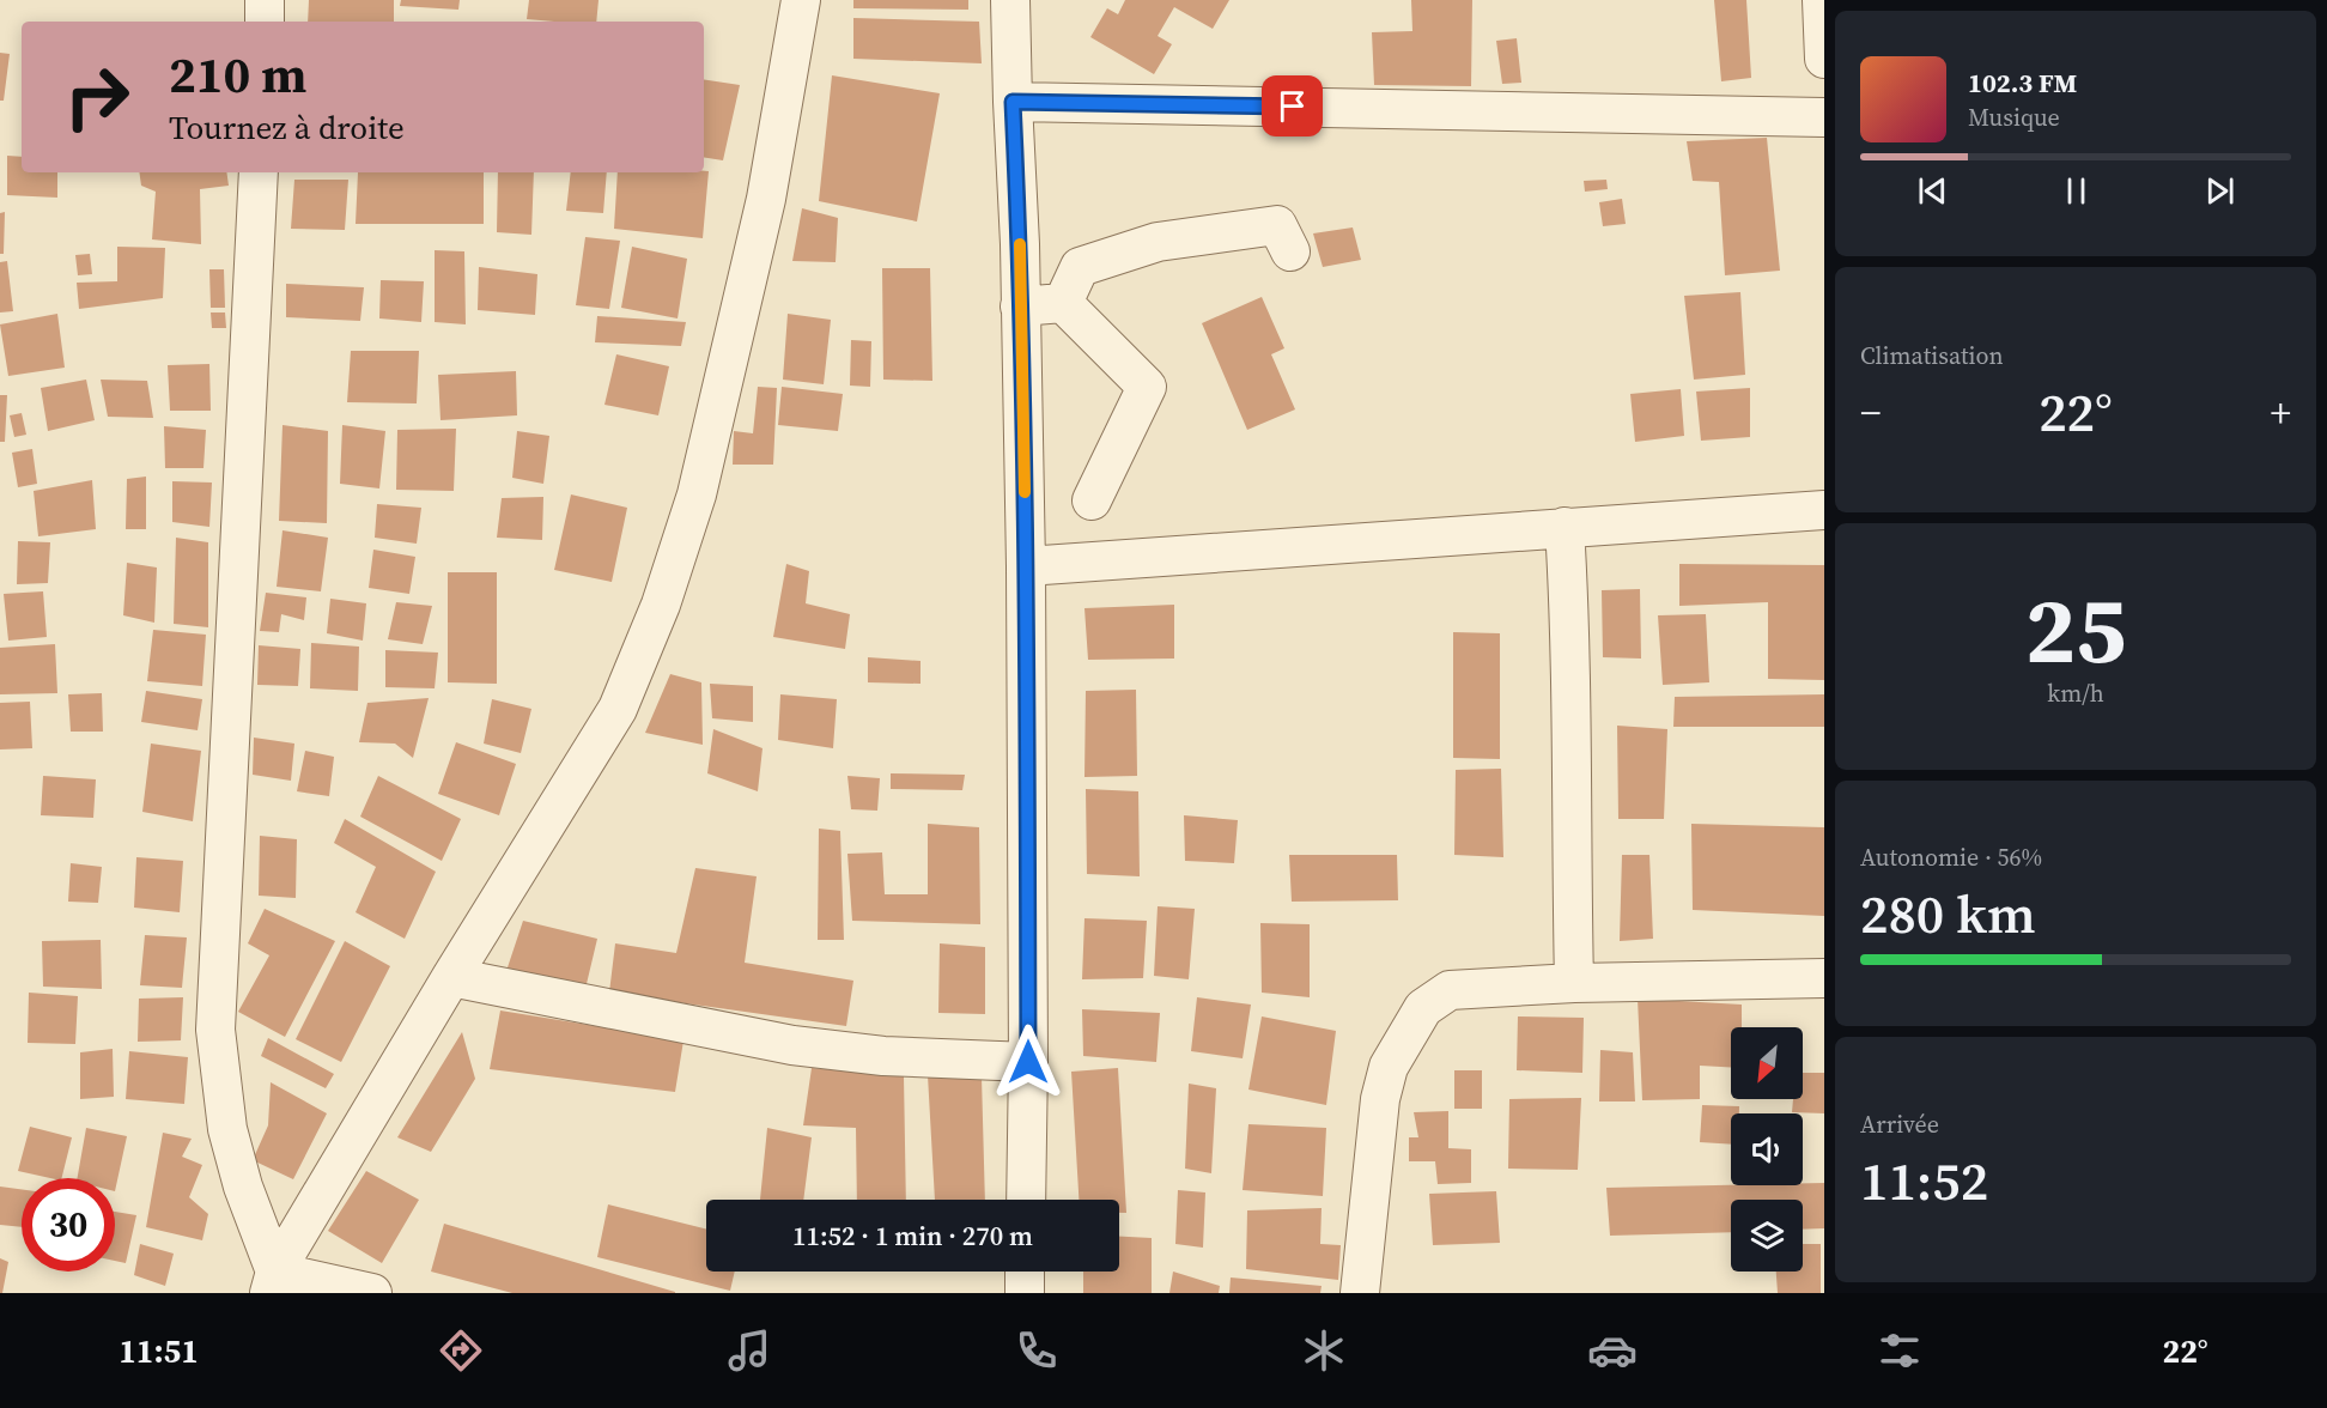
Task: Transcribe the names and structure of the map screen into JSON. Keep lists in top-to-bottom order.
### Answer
{
  "north": "bottom left",
  "page": {
    "turn": ["210 m", "Tournez à droite"],
    "song": ["102.3 FM", "Musique"],
    "tile": [
      "Climatisation",
      ["25", "km/h"],
      ["Autonomie · 56%", "280 km"],
      ["Arrivée", "11:52"]
    ],
    "heat": ["−", "22°", "+"],
    "limit": "30",
    "trip": "11:52 · 1 min · 270 m",
    "tabs": ["11:51", "22°"]
  }
}
